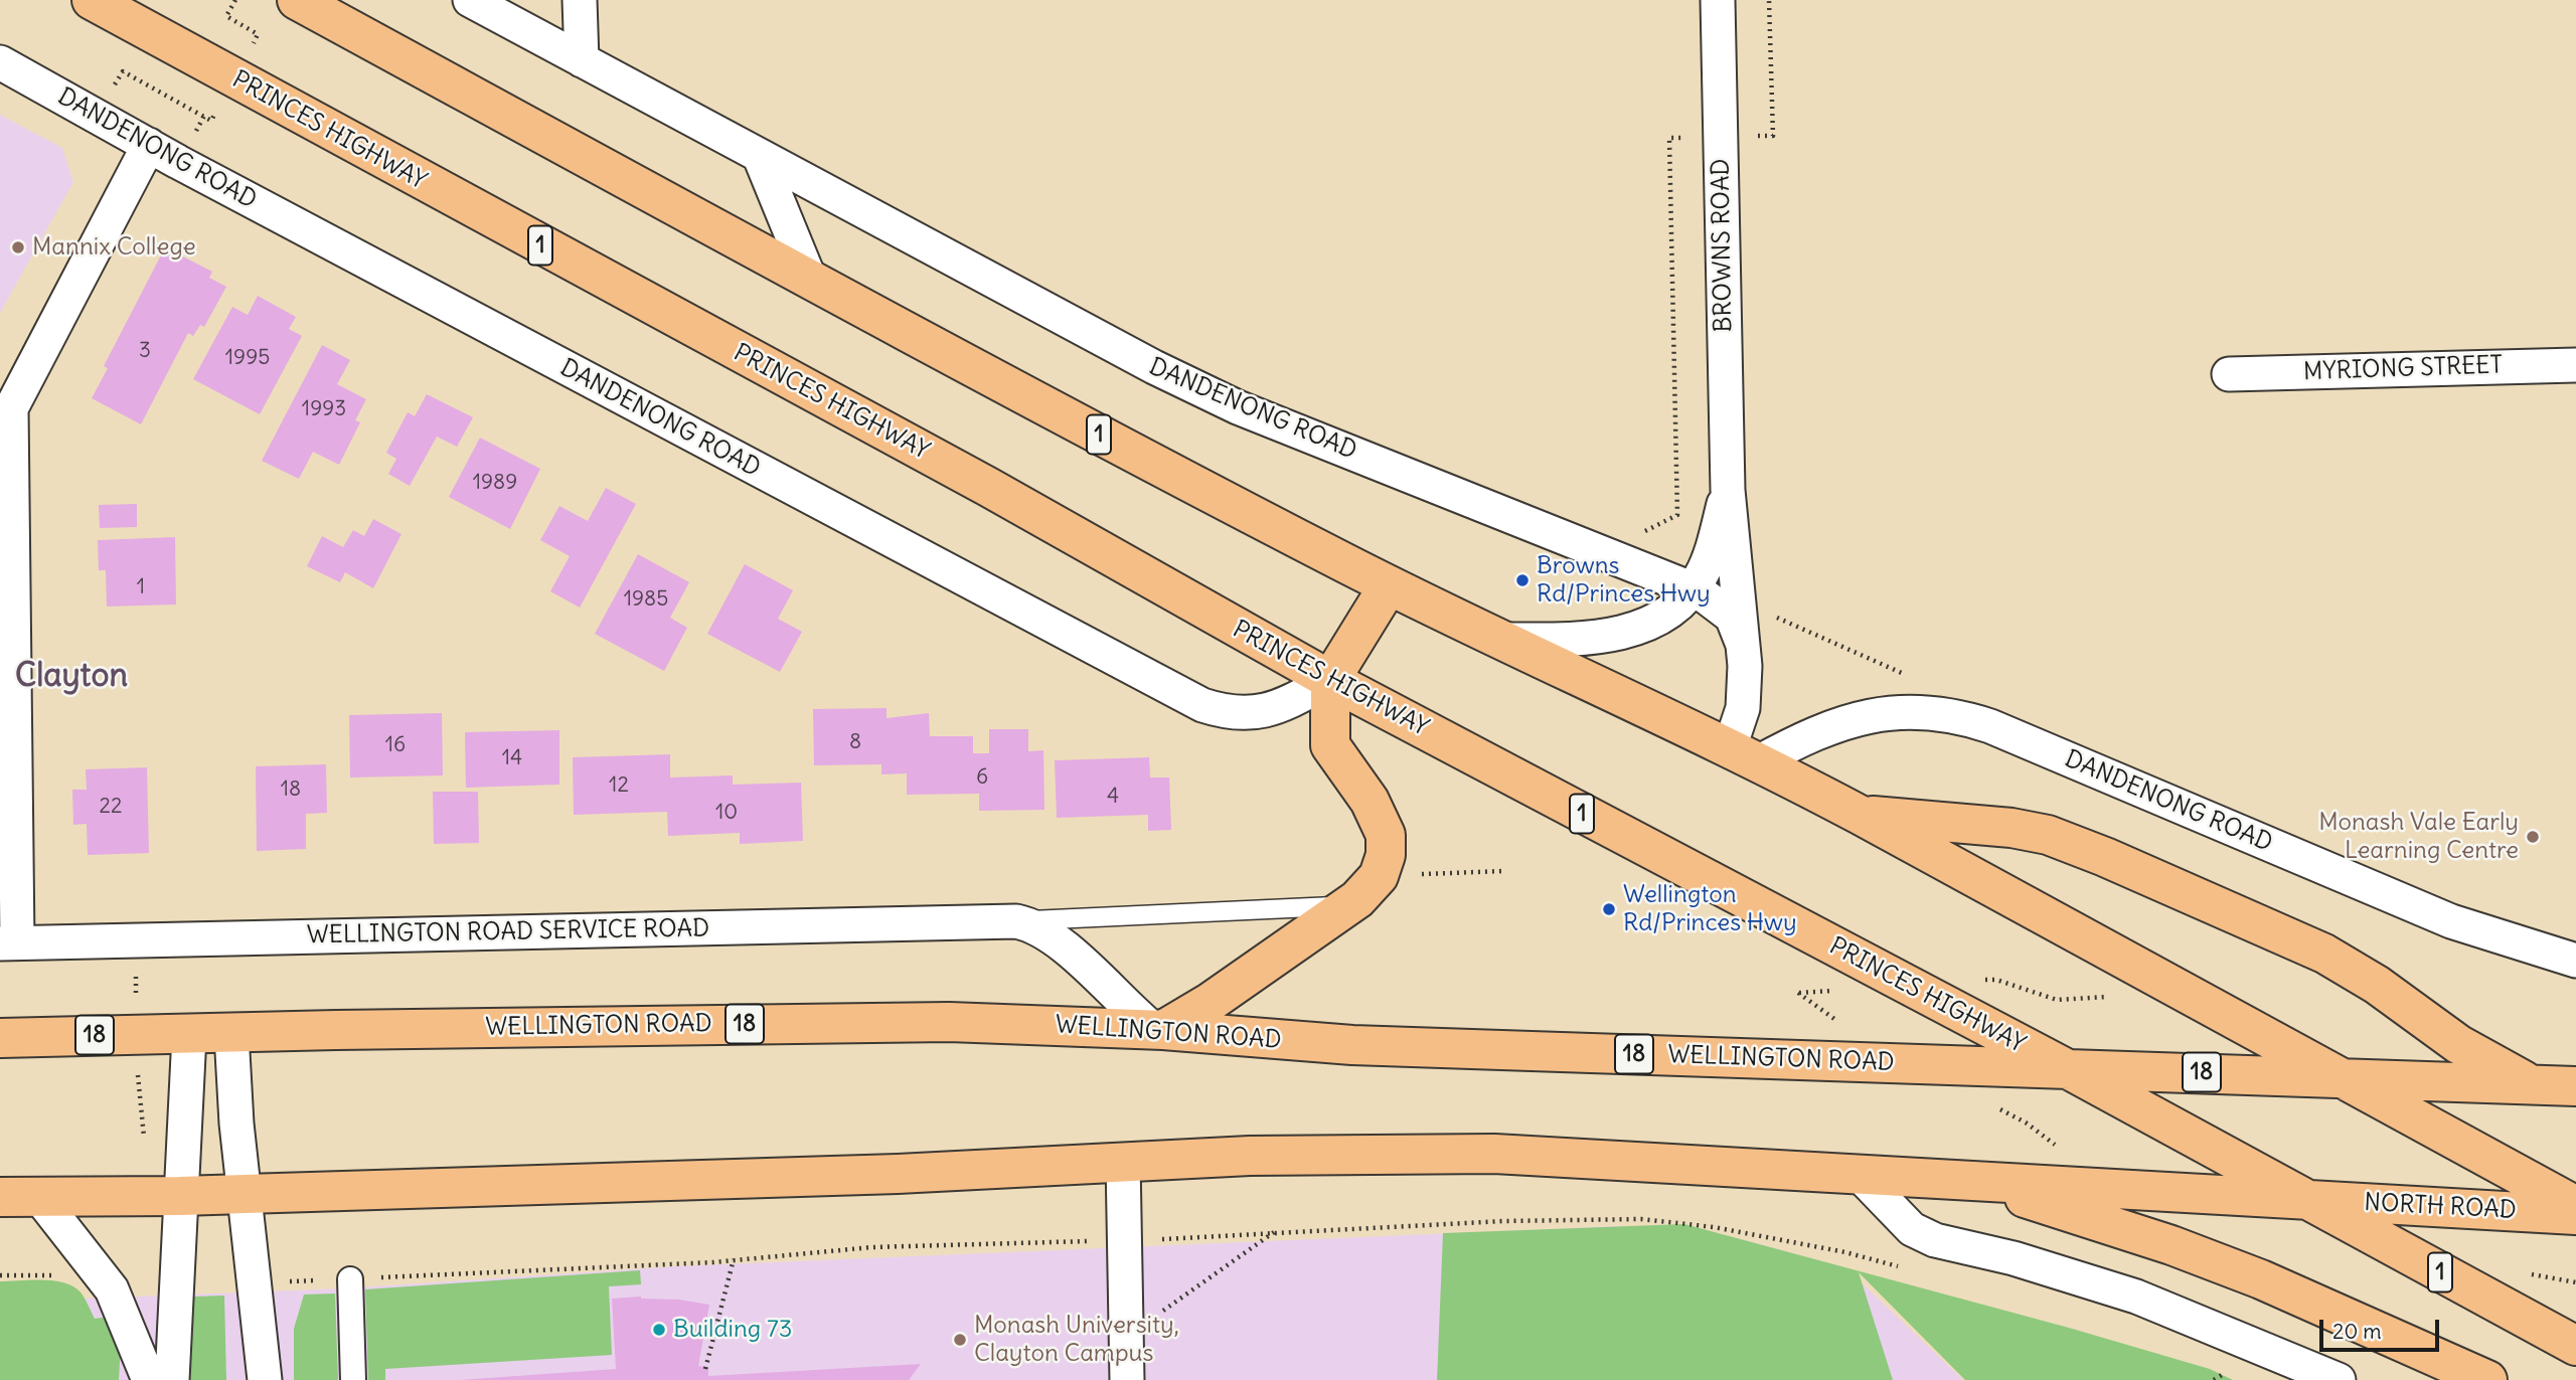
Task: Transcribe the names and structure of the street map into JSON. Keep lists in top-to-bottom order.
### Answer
{
  "streets": {
    "highway": [
      "PRINCES HIGHWAY",
      "1",
      "18",
      "WELLINGTON ROAD",
      "NORTH ROAD"
    ],
    "street": [
      "DANDENONG ROAD",
      "BROWNS ROAD",
      "MYRIONG STREET",
      "WELLINGTON ROAD SERVICE ROAD"
    ]
  },
  "crossings": [
    ["PRINCES HIGHWAY", "DANDENONG ROAD"],
    ["PRINCES HIGHWAY", "WELLINGTON ROAD"],
    ["PRINCES HIGHWAY", "NORTH ROAD"],
    ["DANDENONG ROAD", "1"],
    ["DANDENONG ROAD", "BROWNS ROAD"],
    ["1", "BROWNS ROAD"],
    ["1", "18"],
    ["1", "WELLINGTON ROAD"],
    ["WELLINGTON ROAD SERVICE ROAD", "WELLINGTON ROAD"],
    ["18", "WELLINGTON ROAD"]
  ],
  "districts": ["Clayton"],
  "places": [
    "Mannix College",
    "Browns Rd/Princes Hwy",
    "Monash Vale Early Learning Centre",
    "Wellington Rd/Princes Hwy",
    "Building 73",
    "Monash University, Clayton Campus"
  ],
  "house_numbers": [
    "3",
    "1995",
    "1993",
    "1989",
    "1",
    "1985",
    "8",
    "16",
    "14",
    "6",
    "12",
    "18",
    "4",
    "22",
    "10"
  ],
  "scale_bar": "20 m"
}
